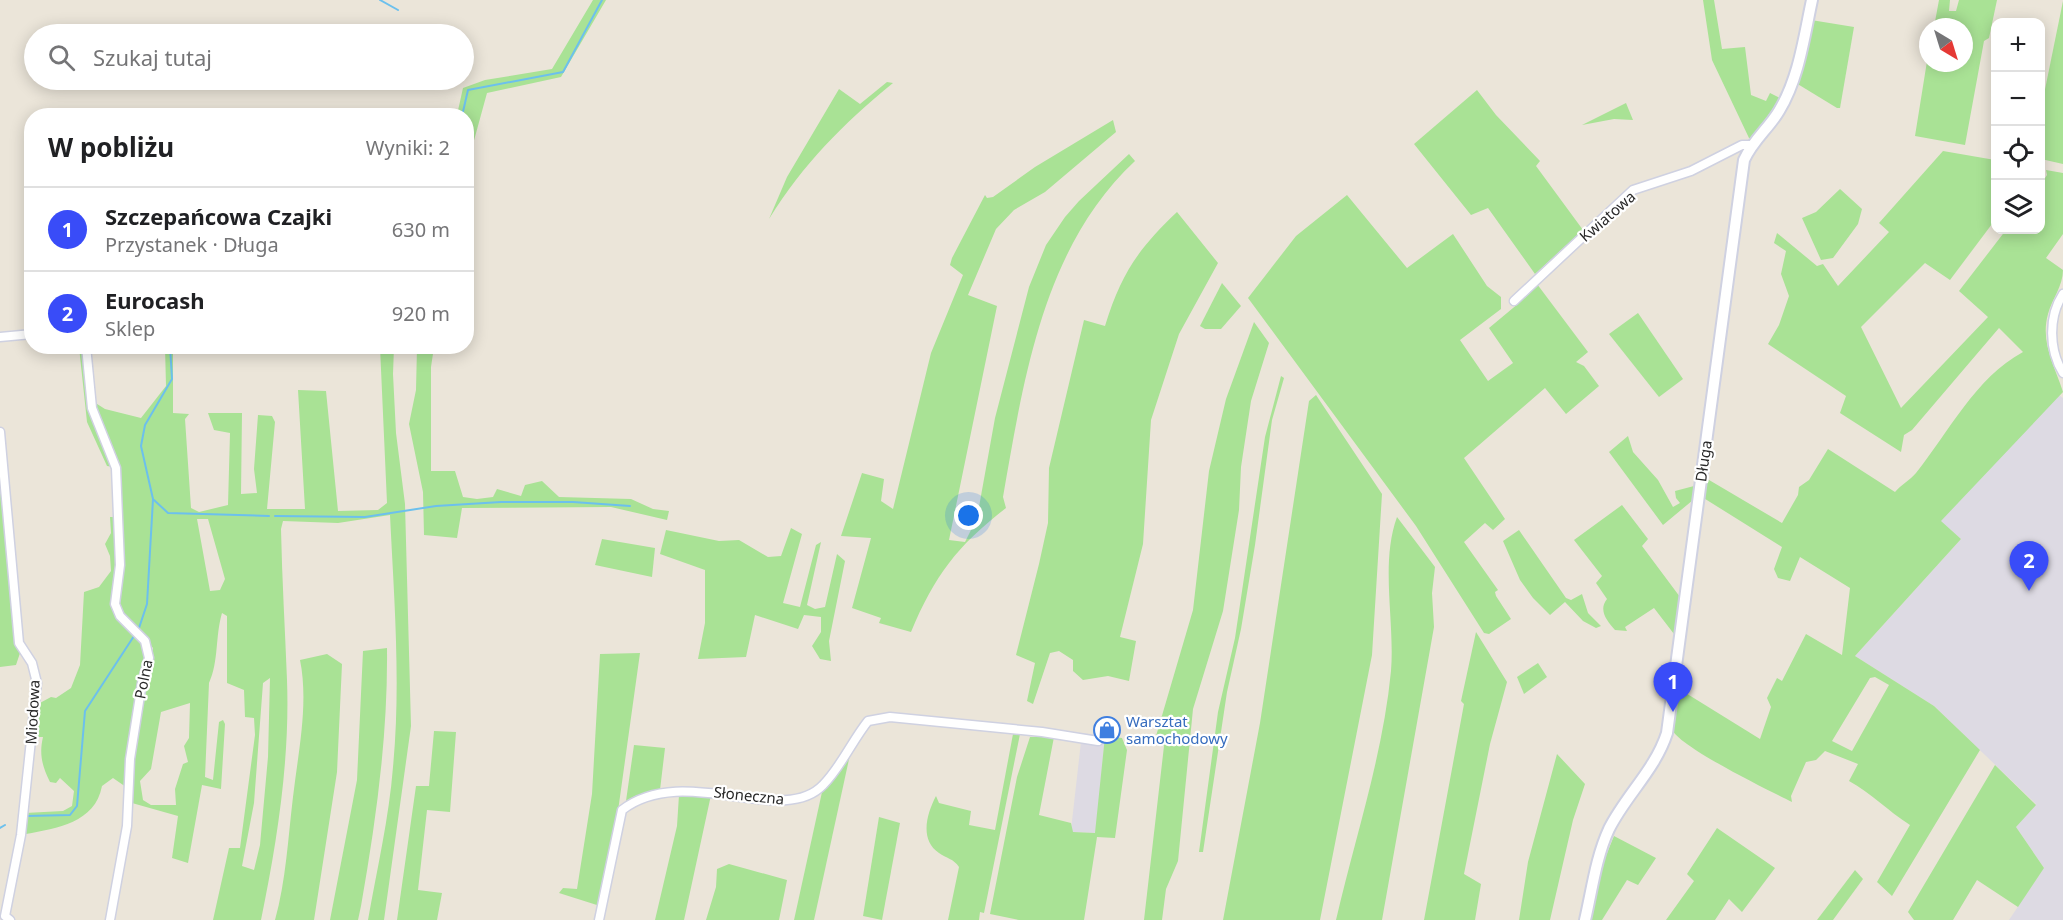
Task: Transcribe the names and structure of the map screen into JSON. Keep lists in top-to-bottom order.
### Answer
{
  "streets": {
    "street": [
      "Kwiatowa",
      "Długa",
      "Polna",
      "Miodowa",
      "Słoneczna"
    ]
  },
  "crossings": [
    ["Kwiatowa", "Długa"]
  ],
  "places": {
    "shop": ["Warsztat samochodowy"]
  },
  "north": "bottom right",
  "page": {
    "map_buttons": ["+", "−"],
    "search": "Szukaj tutaj",
    "heading": ["W pobliżu", "Wyniki: 2"],
    "list": [
      {
        "mark": "1",
        "name": "Szczepańcowa Czajki",
        "note": "Przystanek · Długa",
        "value": "630 m"
      },
      {
        "mark": "2",
        "name": "Eurocash",
        "note": "Sklep",
        "value": "920 m"
      }
    ],
    "pins": ["2", "1"]
  }
}
